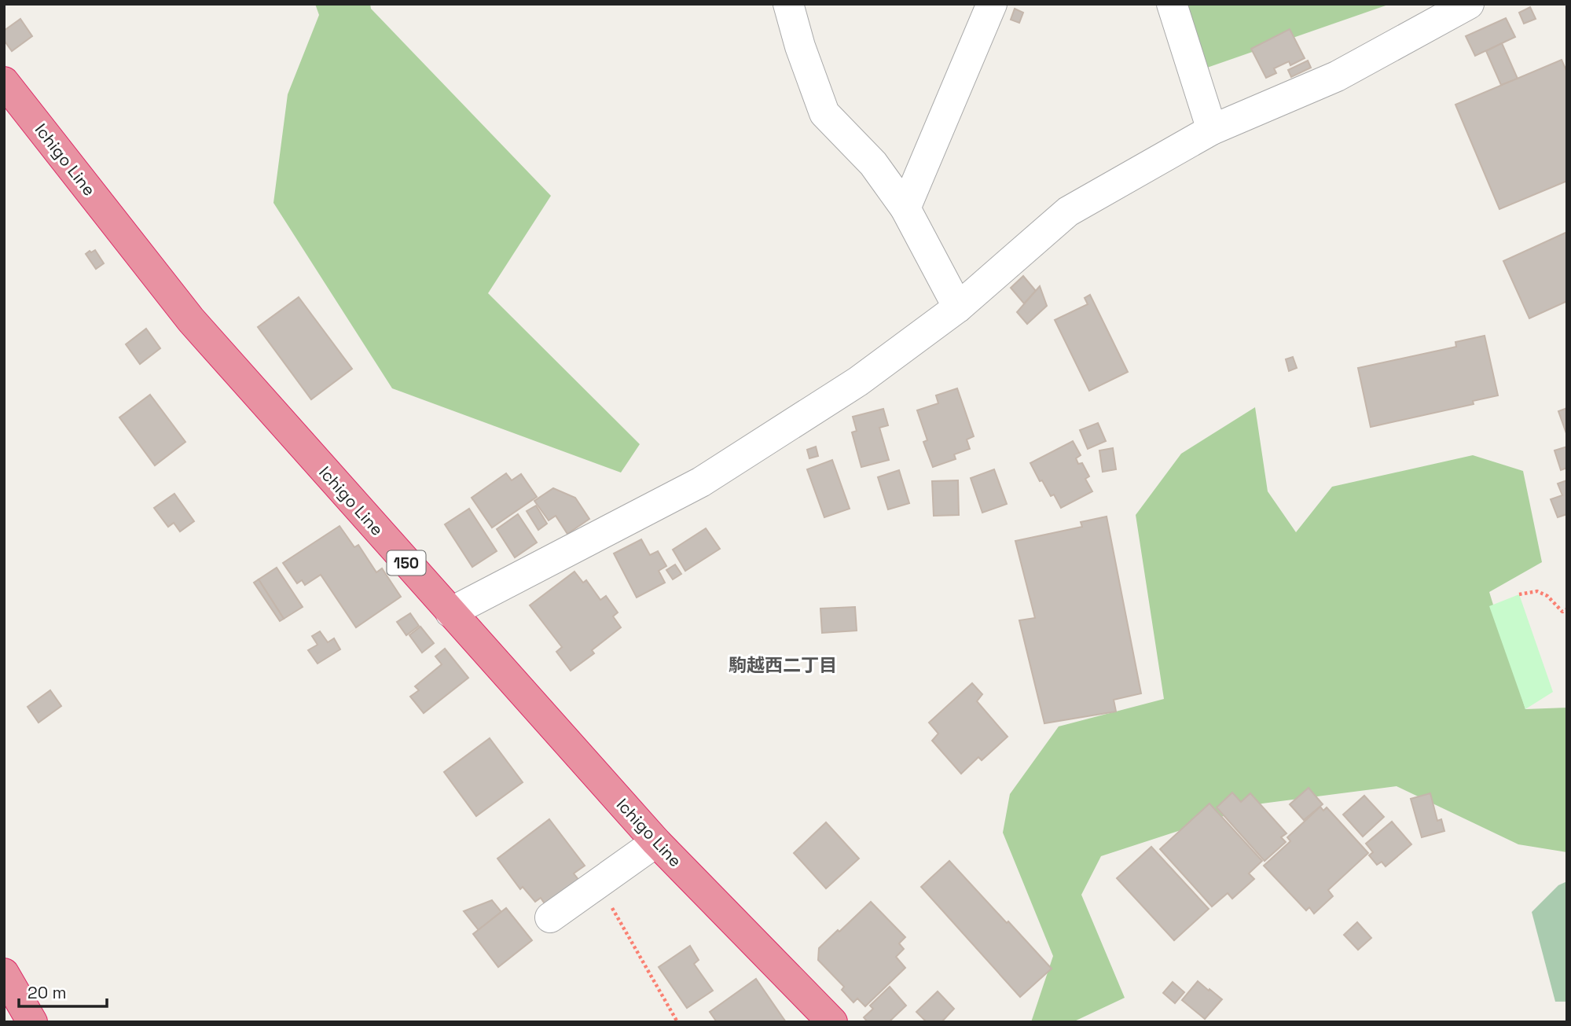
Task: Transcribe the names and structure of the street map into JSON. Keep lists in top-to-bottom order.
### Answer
{
  "streets": {
    "highway": ["Ichigo Line", "150"]
  },
  "districts": ["駒越西二丁目"],
  "scale_bar": "20 m"
}
